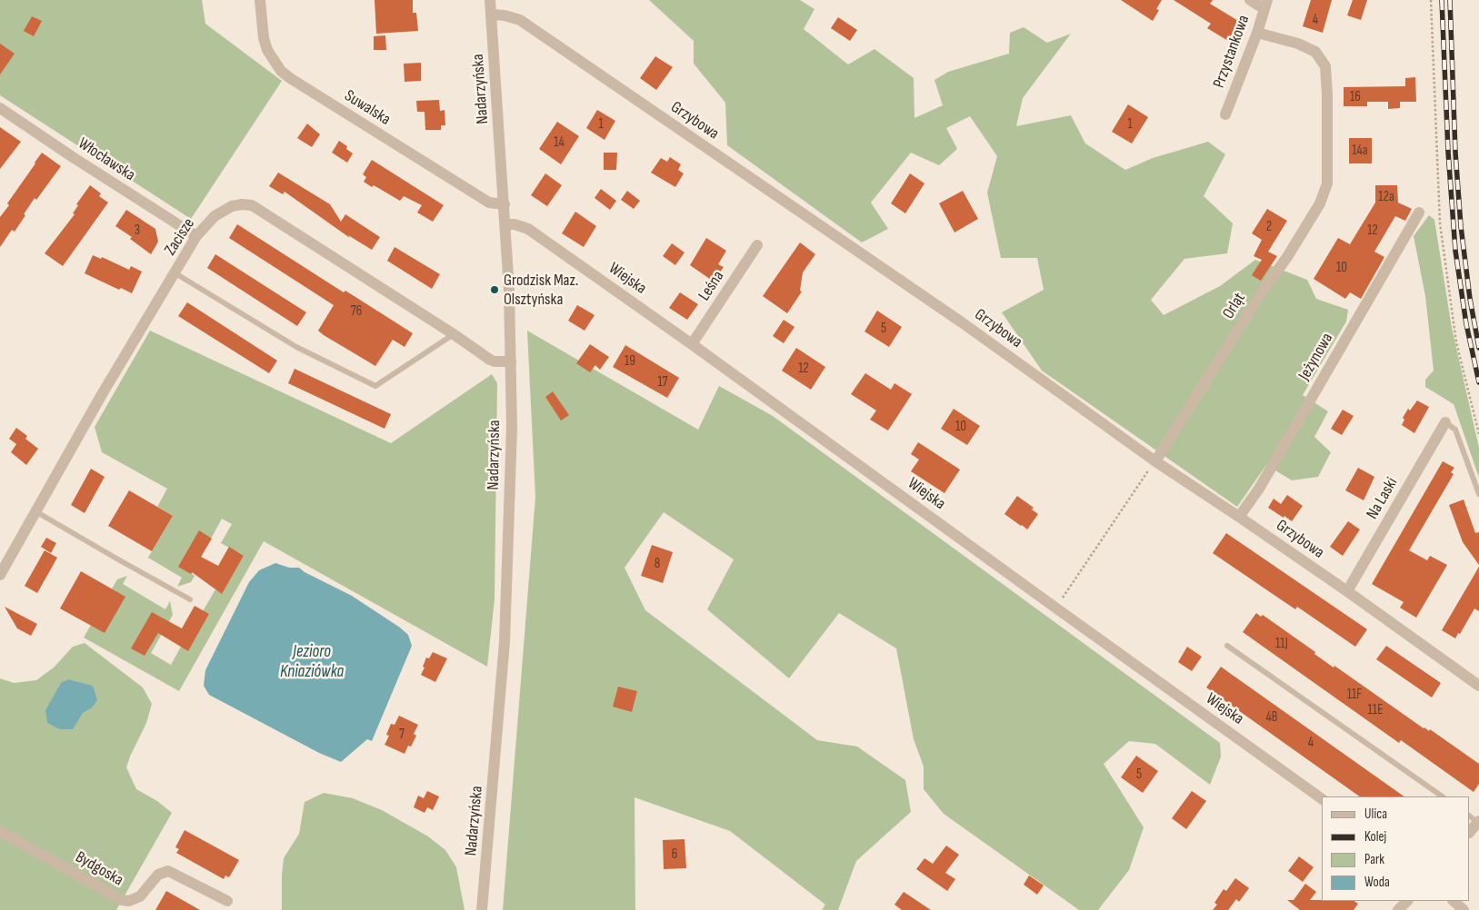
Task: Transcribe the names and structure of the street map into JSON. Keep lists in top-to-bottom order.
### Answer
{
  "streets": {
    "street": [
      "Przystankowa",
      "Nadarzyńska",
      "Suwalska",
      "Grzybowa",
      "Włocławska",
      "Zacisze",
      "Wiejska",
      "Leśna",
      "Orląt",
      "Jeżynowa",
      "Na Laski",
      "Bydgoska"
    ]
  },
  "crossings": [
    ["Przystankowa", "Orląt"],
    ["Nadarzyńska", "Suwalska"],
    ["Nadarzyńska", "Grzybowa"],
    ["Nadarzyńska", "Zacisze"],
    ["Nadarzyńska", "Wiejska"],
    ["Grzybowa", "Orląt"],
    ["Grzybowa", "Jeżynowa"],
    ["Grzybowa", "Na Laski"],
    ["Włocławska", "Zacisze"],
    ["Wiejska", "Leśna"]
  ],
  "water": ["Jezioro Kniaziówka"],
  "places": ["Grodzisk Maz. Olsztyńska"],
  "house_numbers": [
    "4",
    "16",
    "1",
    "1",
    "14",
    "14a",
    "12a",
    "2",
    "3",
    "12",
    "10",
    "76",
    "5",
    "19",
    "12",
    "17",
    "10",
    "8",
    "11J",
    "11F",
    "11E",
    "4B",
    "7",
    "4",
    "5",
    "6"
  ],
  "legend": [
    "Ulica",
    "Kolej",
    "Park",
    "Woda"
  ]
}
